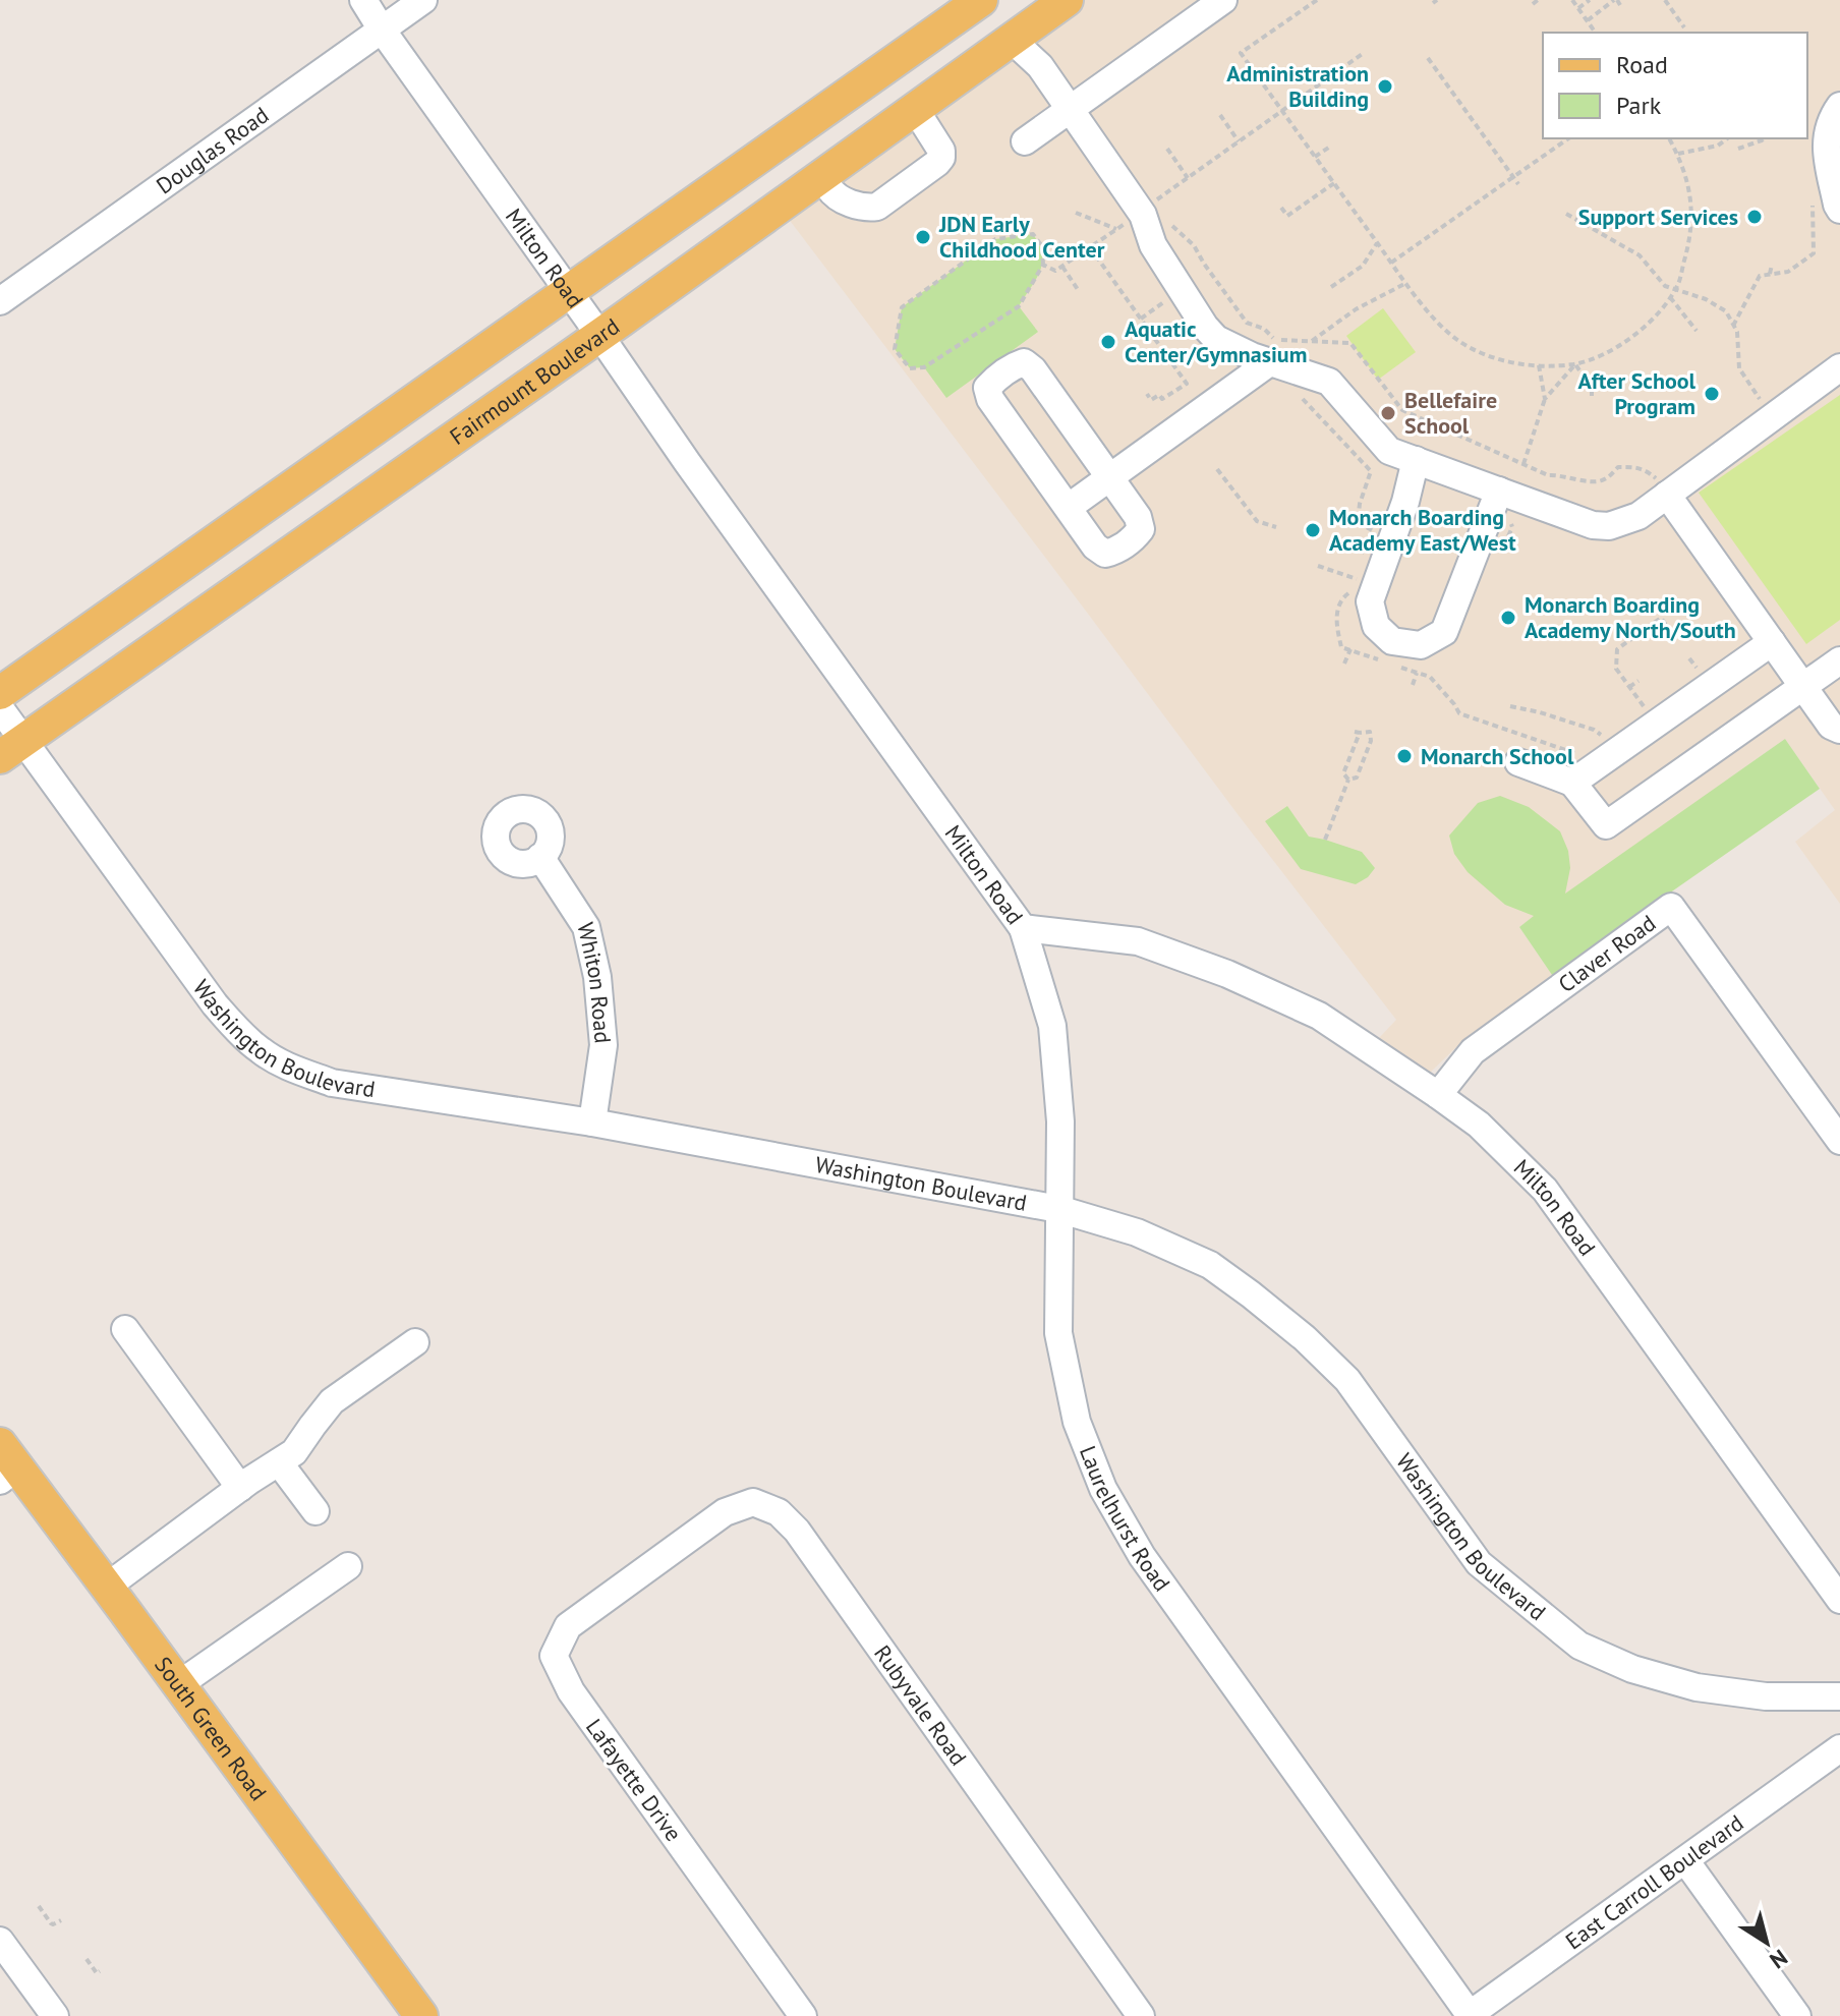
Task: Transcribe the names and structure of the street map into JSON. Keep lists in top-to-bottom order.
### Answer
{
  "streets": {
    "main road": ["Fairmount Boulevard", "South Green Road"],
    "street": [
      "Douglas Road",
      "Milton Road",
      "Claver Road",
      "Whiton Road",
      "Washington Boulevard",
      "Laurelhurst Road",
      "Rubyvale Road",
      "Lafayette Drive",
      "East Carroll Boulevard"
    ]
  },
  "crossings": [
    ["Douglas Road", "Milton Road"],
    ["Milton Road", "Fairmount Boulevard"],
    ["Milton Road", "Claver Road"],
    ["Milton Road", "Laurelhurst Road"],
    ["Fairmount Boulevard", "Washington Boulevard"],
    ["Whiton Road", "Washington Boulevard"],
    ["Washington Boulevard", "Laurelhurst Road"],
    ["Laurelhurst Road", "East Carroll Boulevard"],
    ["Rubyvale Road", "Lafayette Drive"]
  ],
  "places": [
    "Administration Building",
    "Support Services",
    "JDN Early Childhood Center",
    "Aquatic Center/Gymnasium",
    "After School Program",
    "Bellefaire School",
    "Monarch Boarding Academy East/West",
    "Monarch Boarding Academy North/South",
    "Monarch School"
  ],
  "legend": ["Road", "Park"],
  "north": "bottom right"
}
